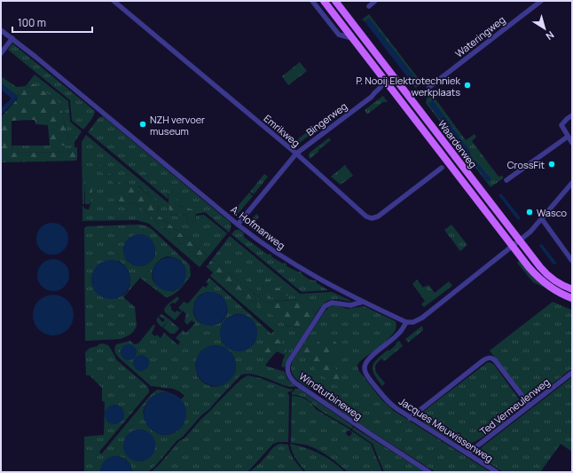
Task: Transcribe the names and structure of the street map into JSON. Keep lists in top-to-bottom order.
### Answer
{
  "streets": {
    "main road": ["Waarderweg"],
    "street": [
      "Wateringweg",
      "Bingerweg",
      "Emrikweg",
      "A. Hofmanweg",
      "Windturbineweg",
      "Ted Vermeulenweg",
      "Jacques Meuwissenweg"
    ]
  },
  "crossings": [
    ["Bingerweg", "Emrikweg"],
    ["Bingerweg", "Waarderweg"],
    ["Bingerweg", "A. Hofmanweg"],
    ["A. Hofmanweg", "Windturbineweg"],
    ["A. Hofmanweg", "Jacques Meuwissenweg"],
    ["Ted Vermeulenweg", "Jacques Meuwissenweg"]
  ],
  "places": [
    "P. Nooij Elektrotechniek werkplaats",
    "NZH vervoer museum",
    "CrossFit",
    "Wasco"
  ],
  "scale_bar": "100 m",
  "north": "bottom right"
}
